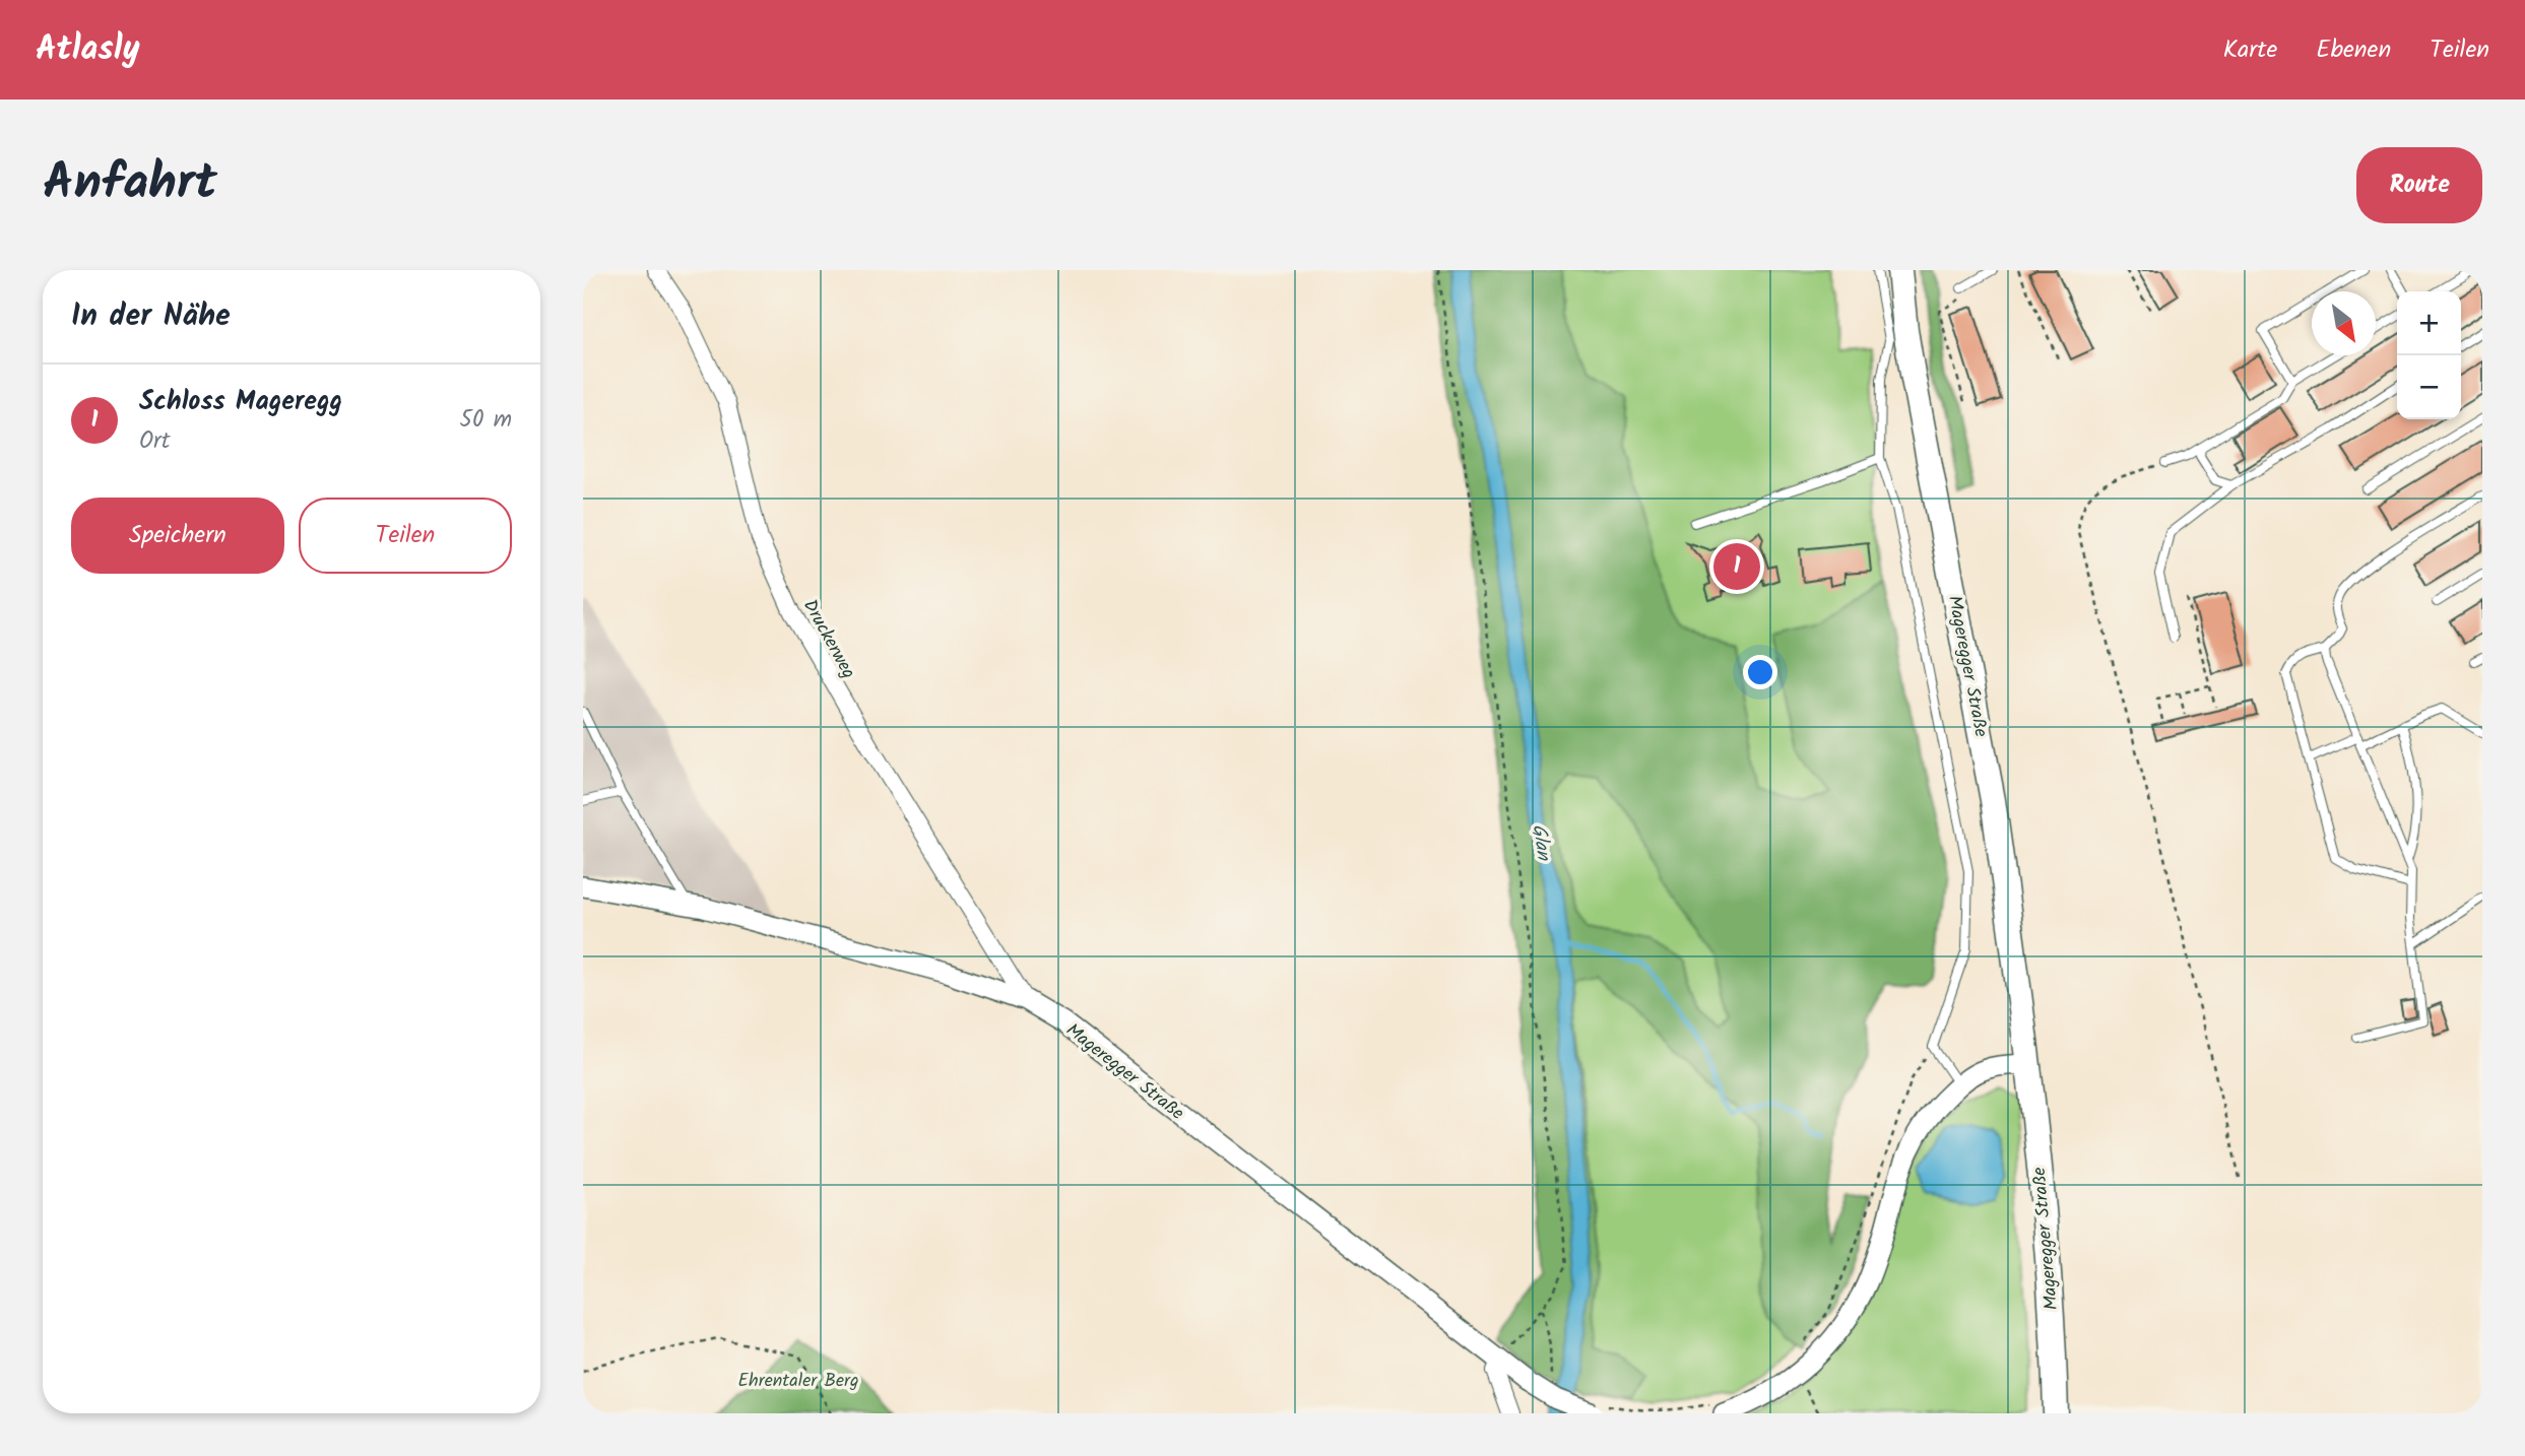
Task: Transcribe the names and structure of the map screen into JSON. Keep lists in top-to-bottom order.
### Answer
{
  "streets": {
    "main road": ["Mageregger Straße"],
    "street": ["Druckerweg"]
  },
  "crossings": [
    ["Druckerweg", "Mageregger Straße"]
  ],
  "water": ["Glan"],
  "parks": ["Ehrentaler Berg"],
  "north": "bottom right",
  "page": {
    "header": "Atlasly",
    "nav": ["Karte", "Ebenen", "Teilen"],
    "title": "Anfahrt",
    "buttons": [
      "Route",
      ["Speichern", "Teilen"]
    ],
    "heading": "In der Nähe",
    "map_buttons": ["+", "−"],
    "list": [
      {
        "mark": "1",
        "name": "Schloss Mageregg",
        "note": "Ort",
        "value": "50 m"
      }
    ],
    "pins": "1"
  }
}
